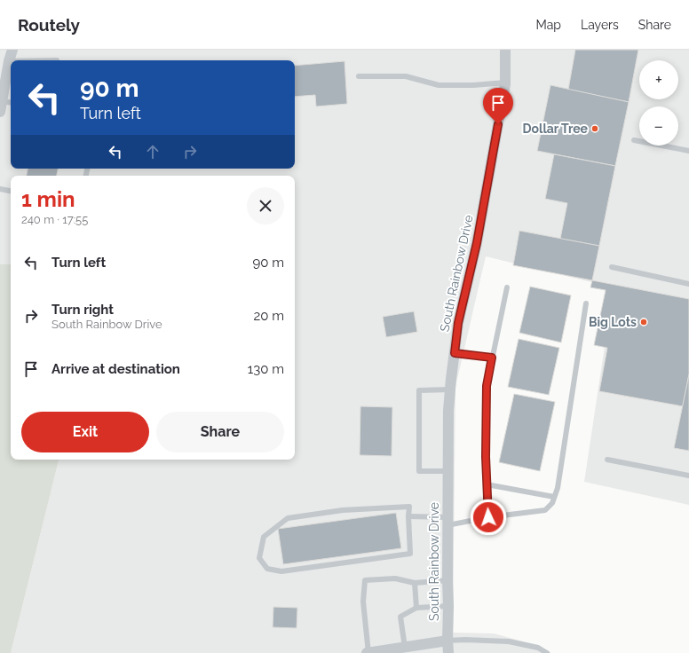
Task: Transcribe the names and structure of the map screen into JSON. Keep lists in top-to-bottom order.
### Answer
{
  "streets": {
    "street": ["South Rainbow Drive"]
  },
  "places": ["Dollar Tree", "Big Lots"],
  "page": {
    "header": "Routely",
    "nav": ["Map", "Layers", "Share"],
    "map_buttons": ["+", "−"],
    "turn": ["90 m", "Turn left"],
    "heading": ["1 min", "240 m · 17:55"],
    "list": [
      {
        "name": "Turn left",
        "value": "90 m"
      },
      {
        "name": "Turn right",
        "note": "South Rainbow Drive",
        "value": "20 m"
      },
      {
        "name": "Arrive at destination",
        "value": "130 m"
      }
    ],
    "buttons": ["Exit", "Share"]
  }
}
